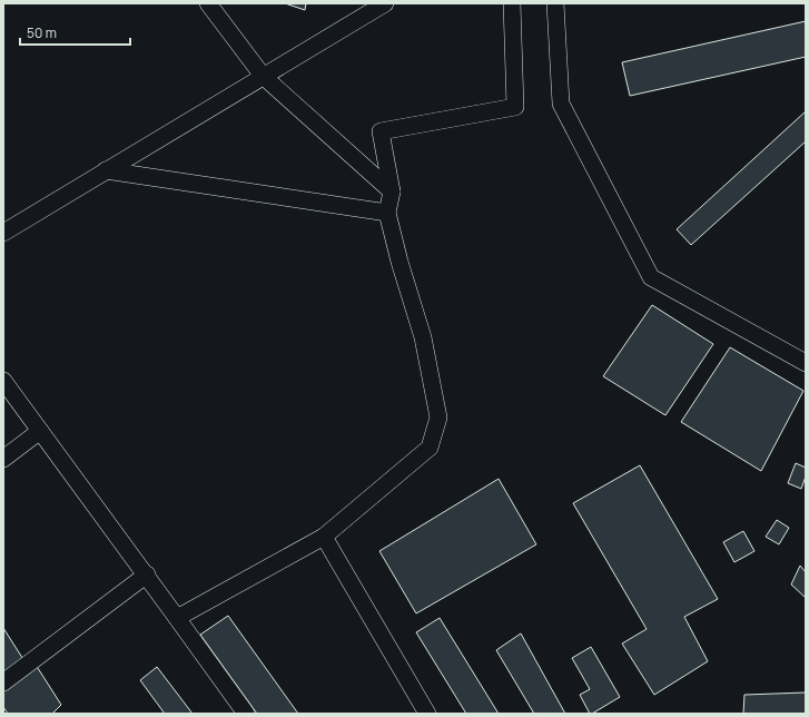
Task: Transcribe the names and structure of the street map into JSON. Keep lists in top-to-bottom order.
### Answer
{
  "scale_bar": "50 m"
}
